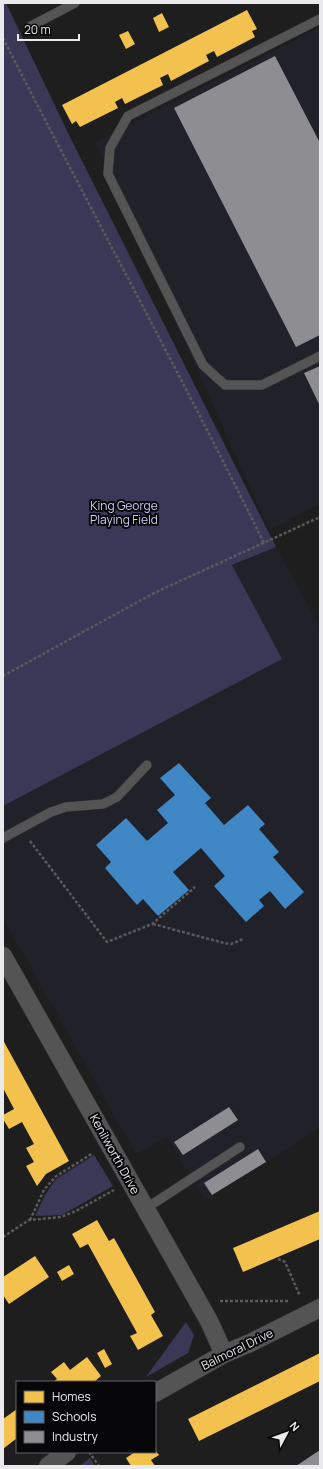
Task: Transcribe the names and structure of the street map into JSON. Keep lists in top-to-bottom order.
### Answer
{
  "streets": {
    "street": ["Kenilworth Drive", "Balmoral Drive"]
  },
  "crossings": [
    ["Kenilworth Drive", "Balmoral Drive"]
  ],
  "parks": ["King George Playing Field"],
  "legend": ["Homes", "Schools", "Industry"],
  "scale_bar": "20 m",
  "north": "top right"
}
